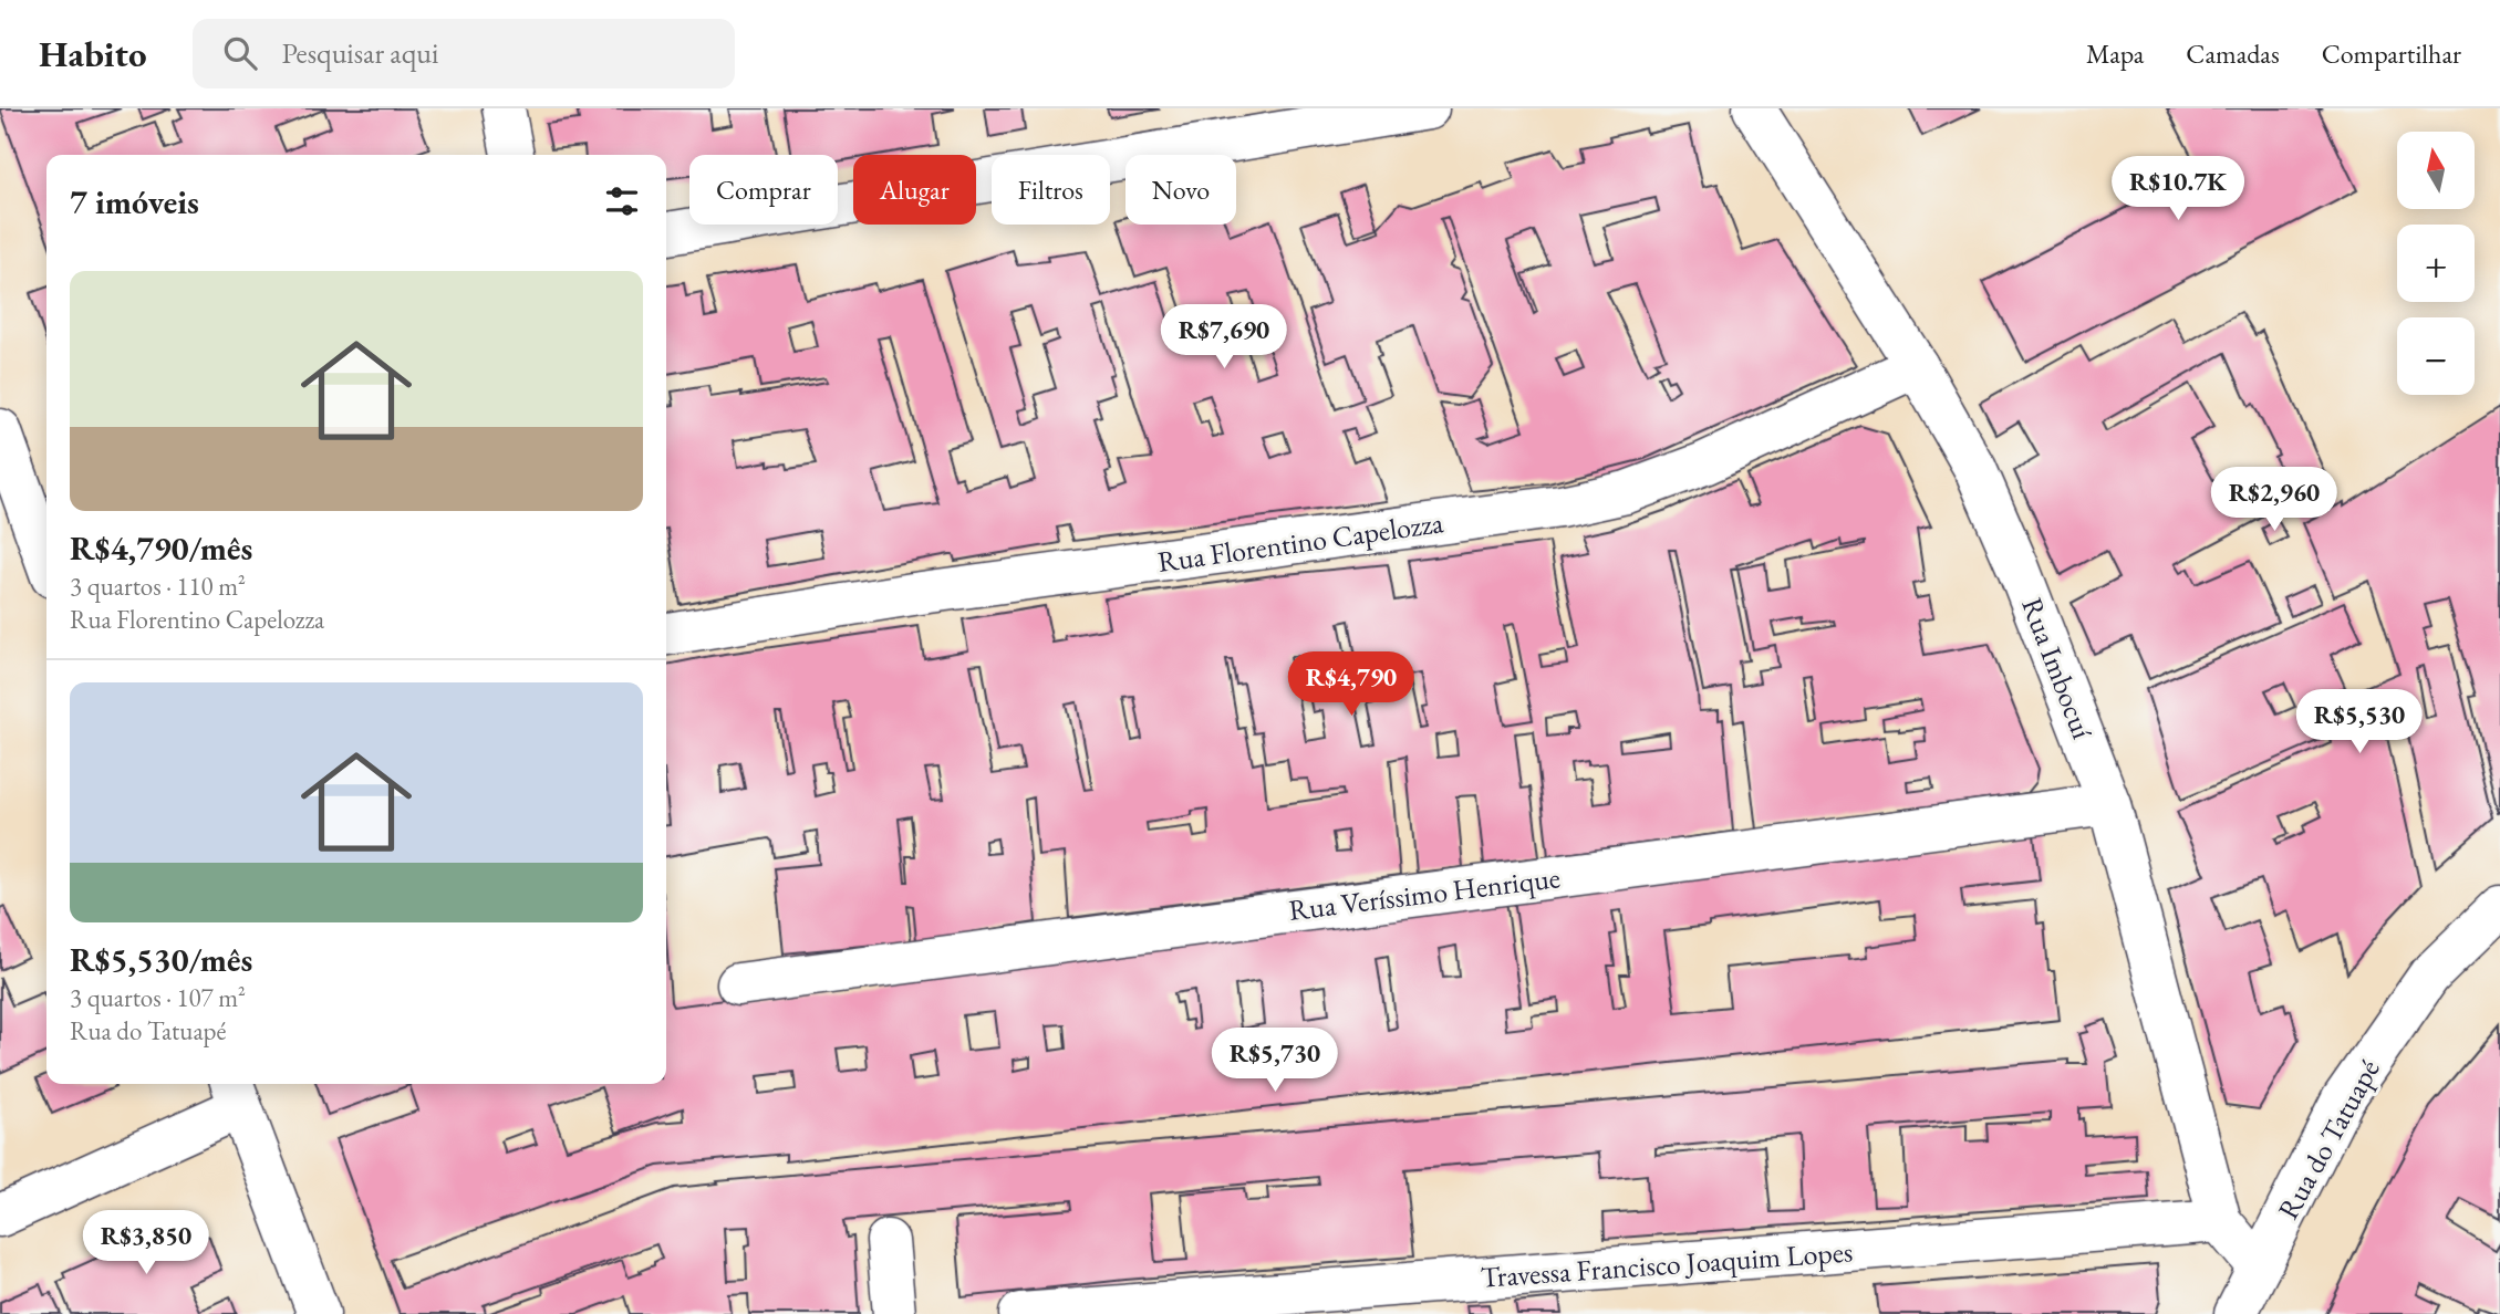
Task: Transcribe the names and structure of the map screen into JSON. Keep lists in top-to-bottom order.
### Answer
{
  "streets": {
    "street": [
      "Rua Florentino Capelozza",
      "Rua Imbocuí",
      "Rua Veríssimo Henrique",
      "Rua do Tatuapé",
      "Travessa Francisco Joaquim Lopes"
    ]
  },
  "crossings": [
    ["Rua Florentino Capelozza", "Rua Imbocuí"],
    ["Rua Imbocuí", "Rua Veríssimo Henrique"],
    ["Rua Imbocuí", "Rua do Tatuapé"],
    ["Rua Imbocuí", "Travessa Francisco Joaquim Lopes"]
  ],
  "north": "top",
  "page": {
    "header": "Habito",
    "search": "Pesquisar aqui",
    "nav": ["Mapa", "Camadas", "Compartilhar"],
    "map_buttons": ["+", "−"],
    "chip": [
      "Comprar",
      "Alugar",
      "Filtros",
      "Novo"
    ],
    "heading": "7 imóveis",
    "price": [
      "R$10.7K",
      "R$7,690",
      "R$2,960",
      "R$4,790",
      "R$5,530",
      "R$5,730",
      "R$3,850"
    ],
    "list": [
      {
        "name": "R$4,790/mês",
        "note": "3 quartos · 110 m² · Rua Florentino Capelozza"
      },
      {
        "name": "R$5,530/mês",
        "note": "3 quartos · 107 m² · Rua do Tatuapé"
      }
    ]
  }
}
